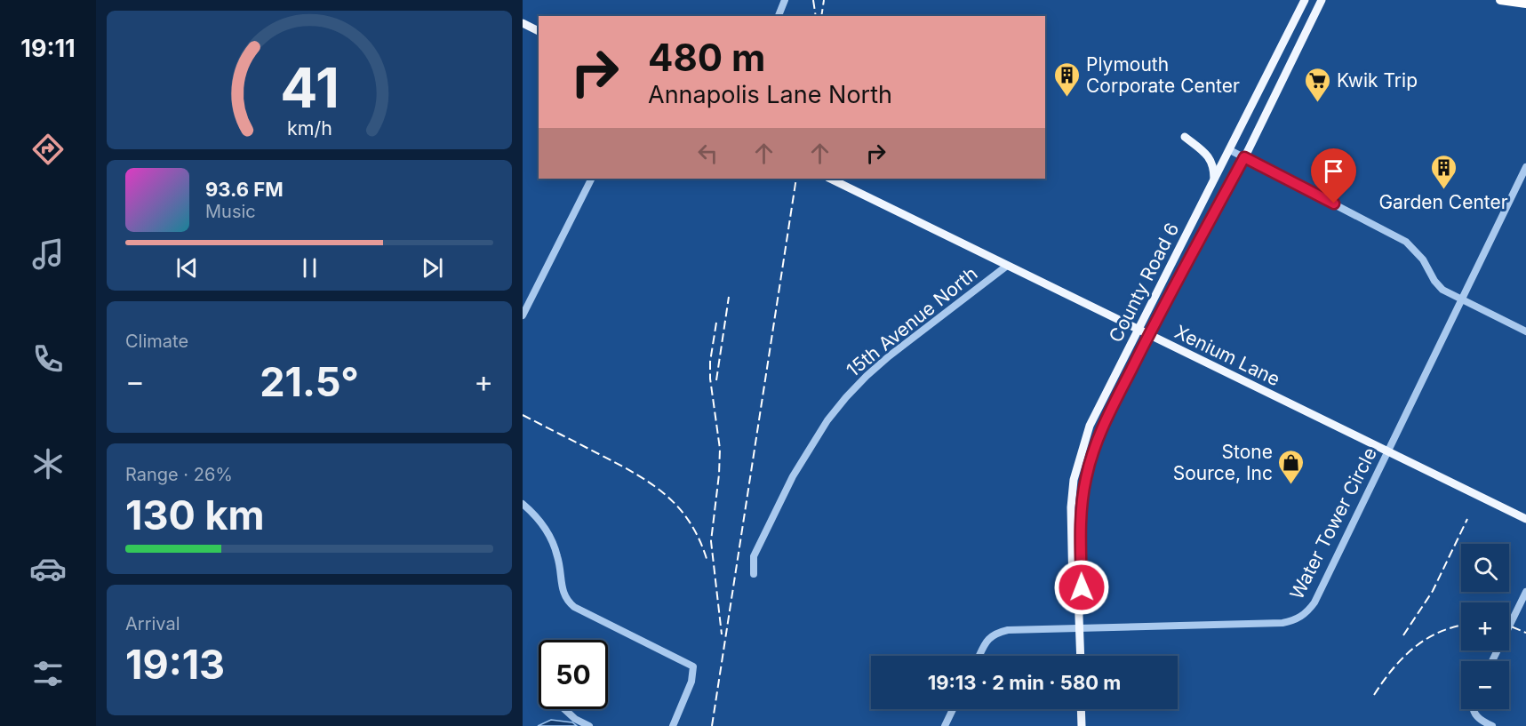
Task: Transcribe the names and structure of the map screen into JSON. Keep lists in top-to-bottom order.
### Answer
{
  "streets": {
    "main road": ["County Road 6", "Xenium Lane"],
    "street": ["15th Avenue North", "Water Tower Circle"]
  },
  "crossings": [
    ["County Road 6", "Xenium Lane"],
    ["County Road 6", "Water Tower Circle"],
    ["15th Avenue North", "Xenium Lane"],
    ["Xenium Lane", "Water Tower Circle"]
  ],
  "places": {
    "building": ["Plymouth Corporate Center", "Garden Center"],
    "supermarket": ["Kwik Trip"],
    "shop": ["Stone Source, Inc"]
  },
  "page": {
    "tabs": "19:11",
    "turn": ["480 m", "Annapolis Lane North"],
    "song": ["93.6 FM", "Music"],
    "tile": [
      "Climate",
      ["Range · 26%", "130 km"],
      ["Arrival", "19:13"]
    ],
    "heat": ["−", "21.5°", "+"],
    "map_buttons": ["+", "−"],
    "limit": "50",
    "trip": "19:13 · 2 min · 580 m",
    "gauge": ["41", "km/h"]
  }
}
